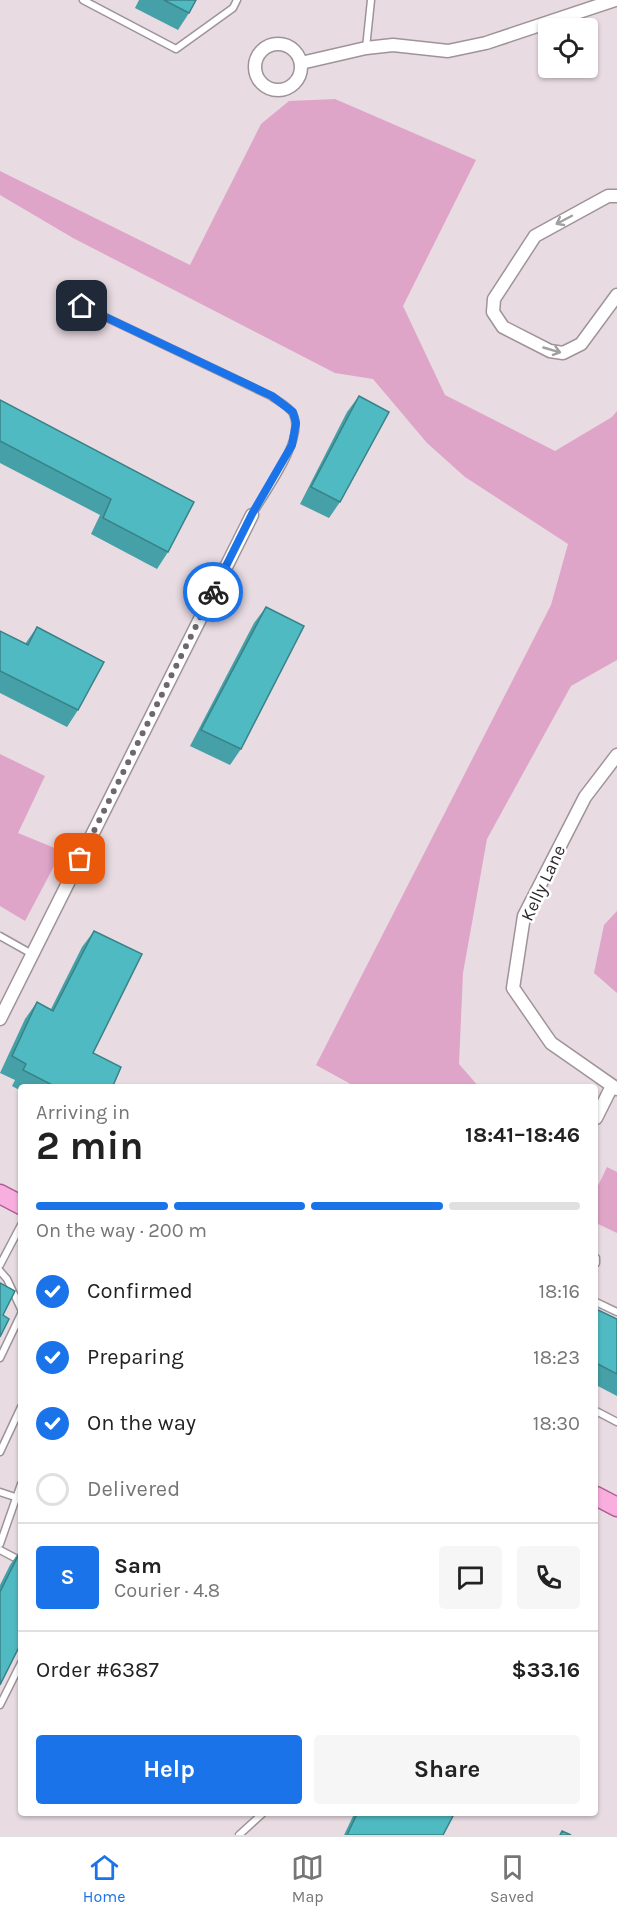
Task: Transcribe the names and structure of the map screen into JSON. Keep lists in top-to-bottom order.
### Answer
{
  "streets": {
    "street": ["Kelly Lane"]
  },
  "page": {
    "heading": ["2 min", "Arriving in", "18:41–18:46"],
    "panel": [
      "Sam",
      "Courier · 4.8",
      "Order #6387",
      "$33.16"
    ],
    "bar": "On the way · 200 m",
    "list": [
      ["Confirmed", "18:16"],
      ["Preparing", "18:23"],
      ["On the way", "18:30"],
      "Delivered"
    ],
    "round": "S",
    "buttons": ["Help", "Share"],
    "tabs": ["Home", "Map", "Saved"]
  }
}
